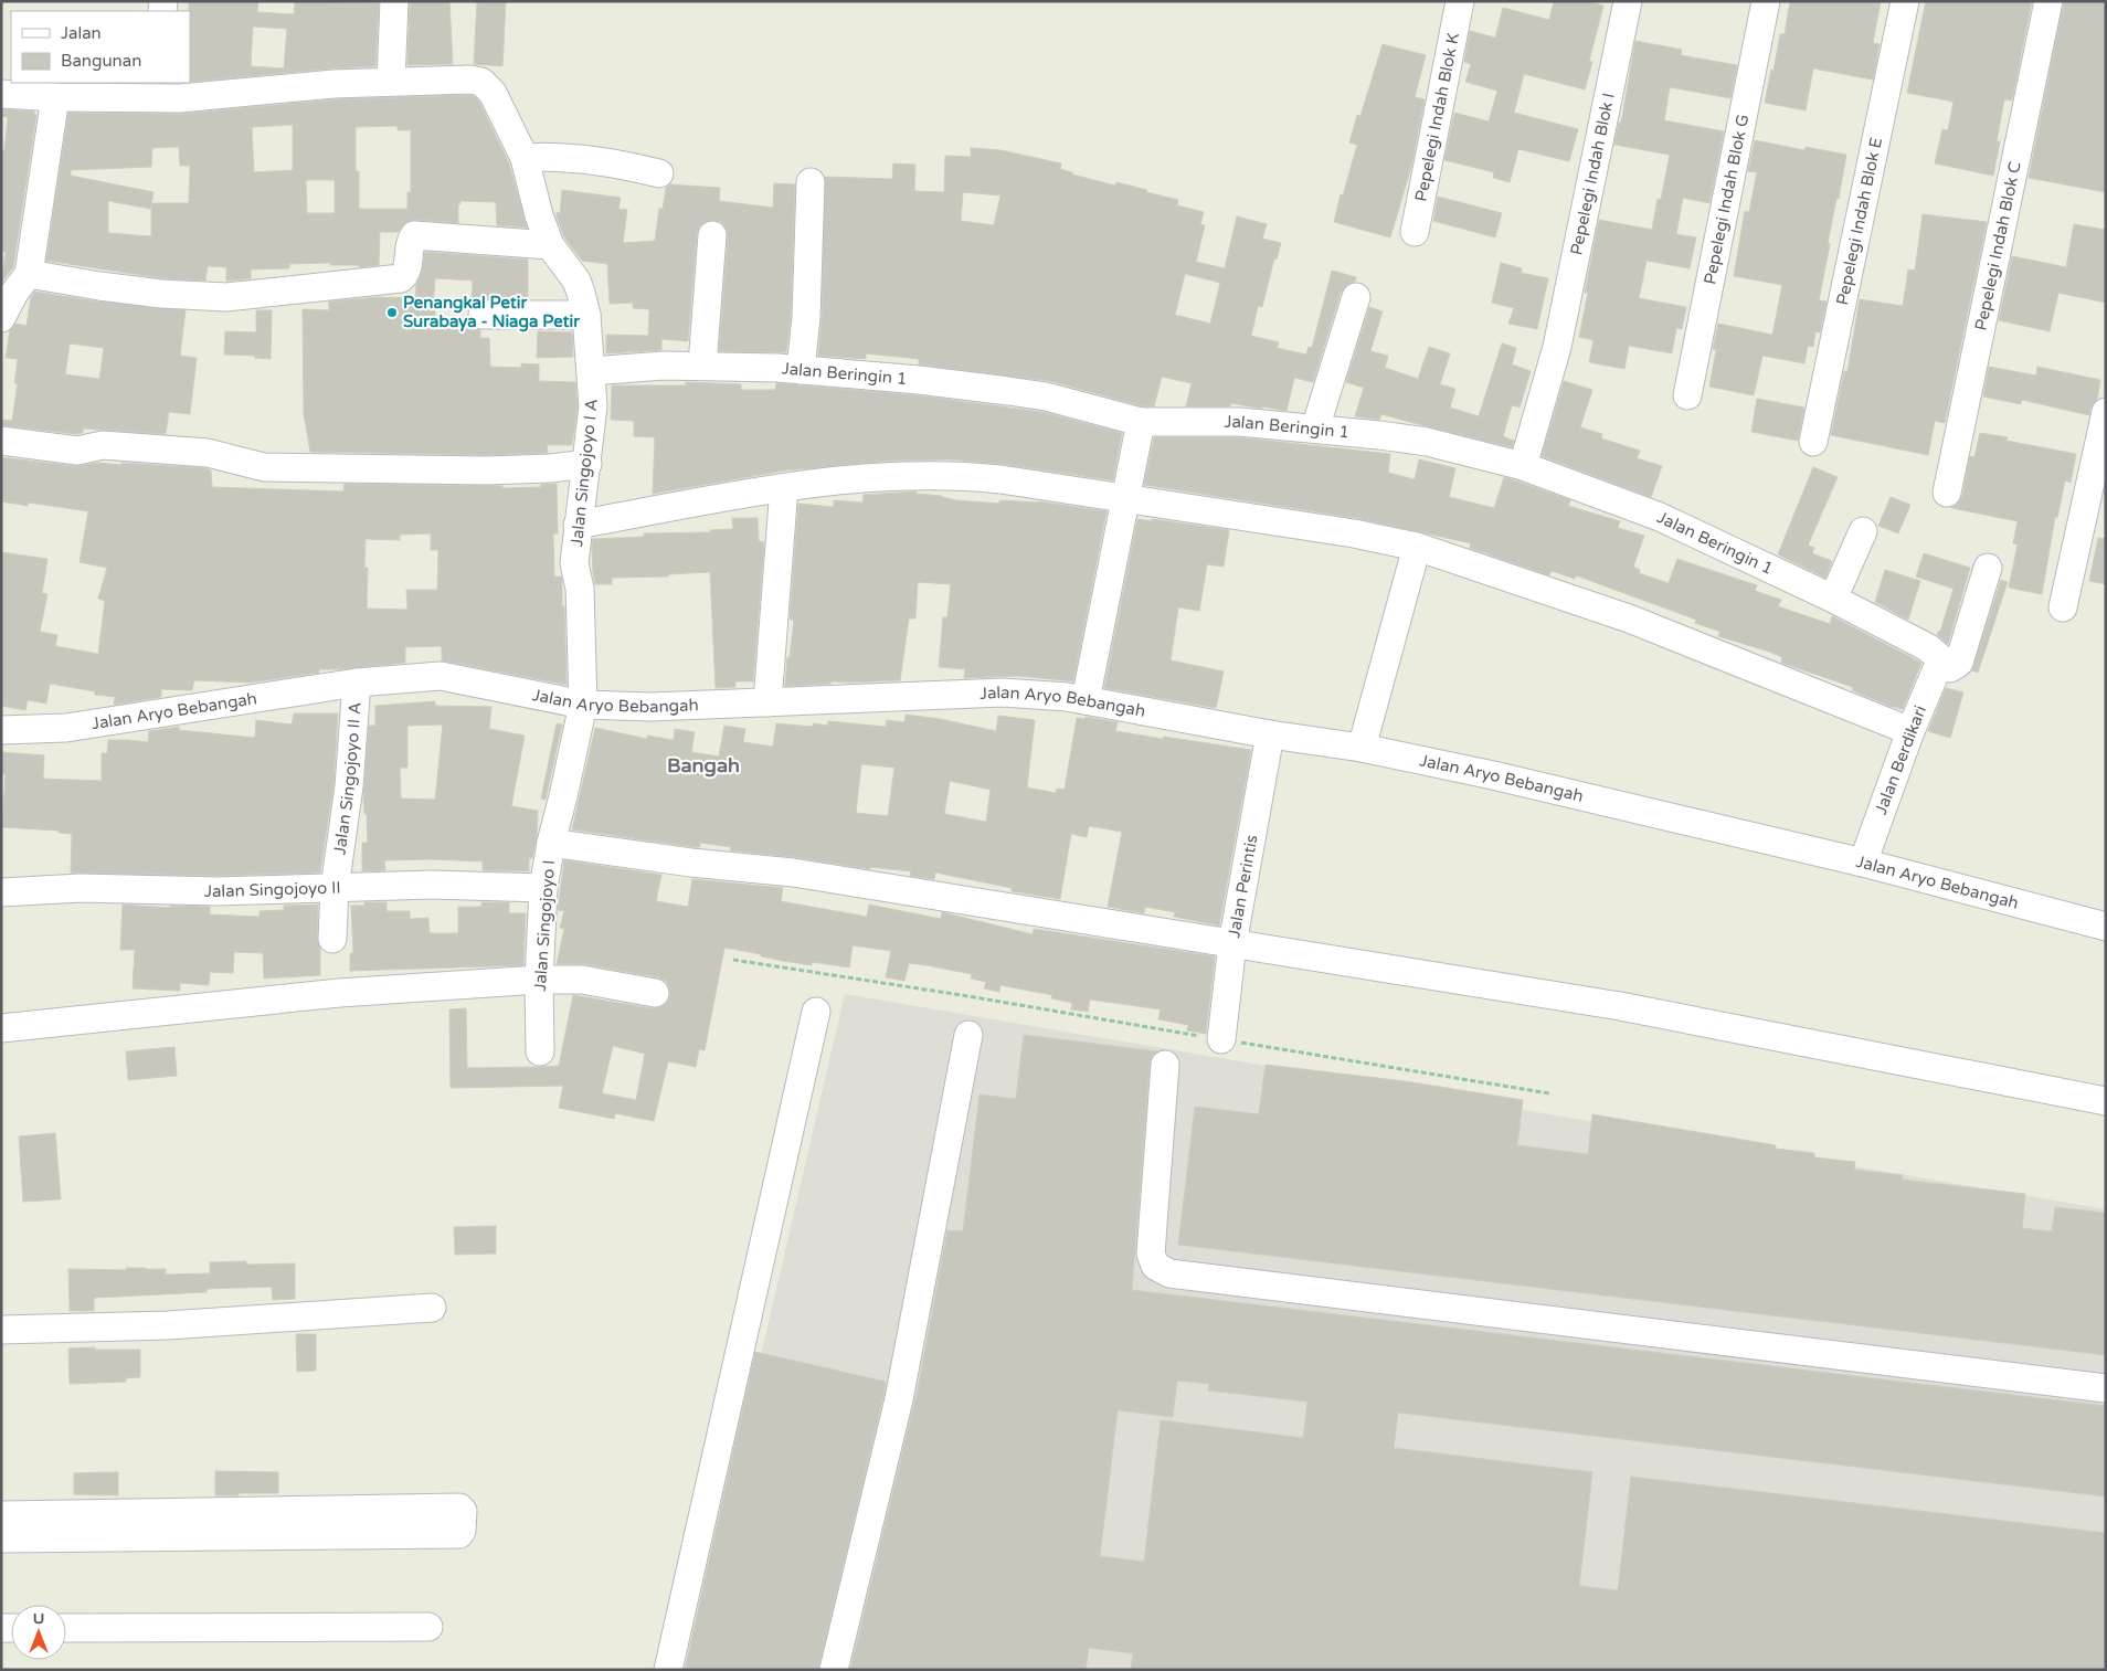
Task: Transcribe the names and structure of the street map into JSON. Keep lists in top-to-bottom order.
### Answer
{
  "streets": {
    "street": [
      "Pepelegi Indah Blok K",
      "Pepelegi Indah Blok I",
      "Pepelegi Indah Blok G",
      "Pepelegi Indah Blok E",
      "Pepelegi Indah Blok C",
      "Jalan Beringin 1",
      "Jalan Singojoyo I A",
      "Jalan Aryo Bebangah",
      "Jalan Berdikari",
      "Jalan Singojoyo II A",
      "Jalan Perintis",
      "Jalan Singojoyo II",
      "Jalan Singojoyo I"
    ]
  },
  "crossings": [
    ["Pepelegi Indah Blok I", "Jalan Beringin 1"],
    ["Jalan Beringin 1", "Jalan Singojoyo I A"],
    ["Jalan Beringin 1", "Jalan Berdikari"],
    ["Jalan Singojoyo I A", "Jalan Aryo Bebangah"],
    ["Jalan Singojoyo I A", "Jalan Singojoyo I"],
    ["Jalan Aryo Bebangah", "Jalan Berdikari"],
    ["Jalan Aryo Bebangah", "Jalan Singojoyo II A"],
    ["Jalan Aryo Bebangah", "Jalan Perintis"],
    ["Jalan Aryo Bebangah", "Jalan Singojoyo I"],
    ["Jalan Singojoyo II A", "Jalan Singojoyo II"],
    ["Jalan Singojoyo II", "Jalan Singojoyo I"]
  ],
  "districts": ["Bangah"],
  "places": ["Penangkal Petir Surabaya - Niaga Petir"],
  "legend": ["Jalan", "Bangunan"],
  "north": "top"
}
